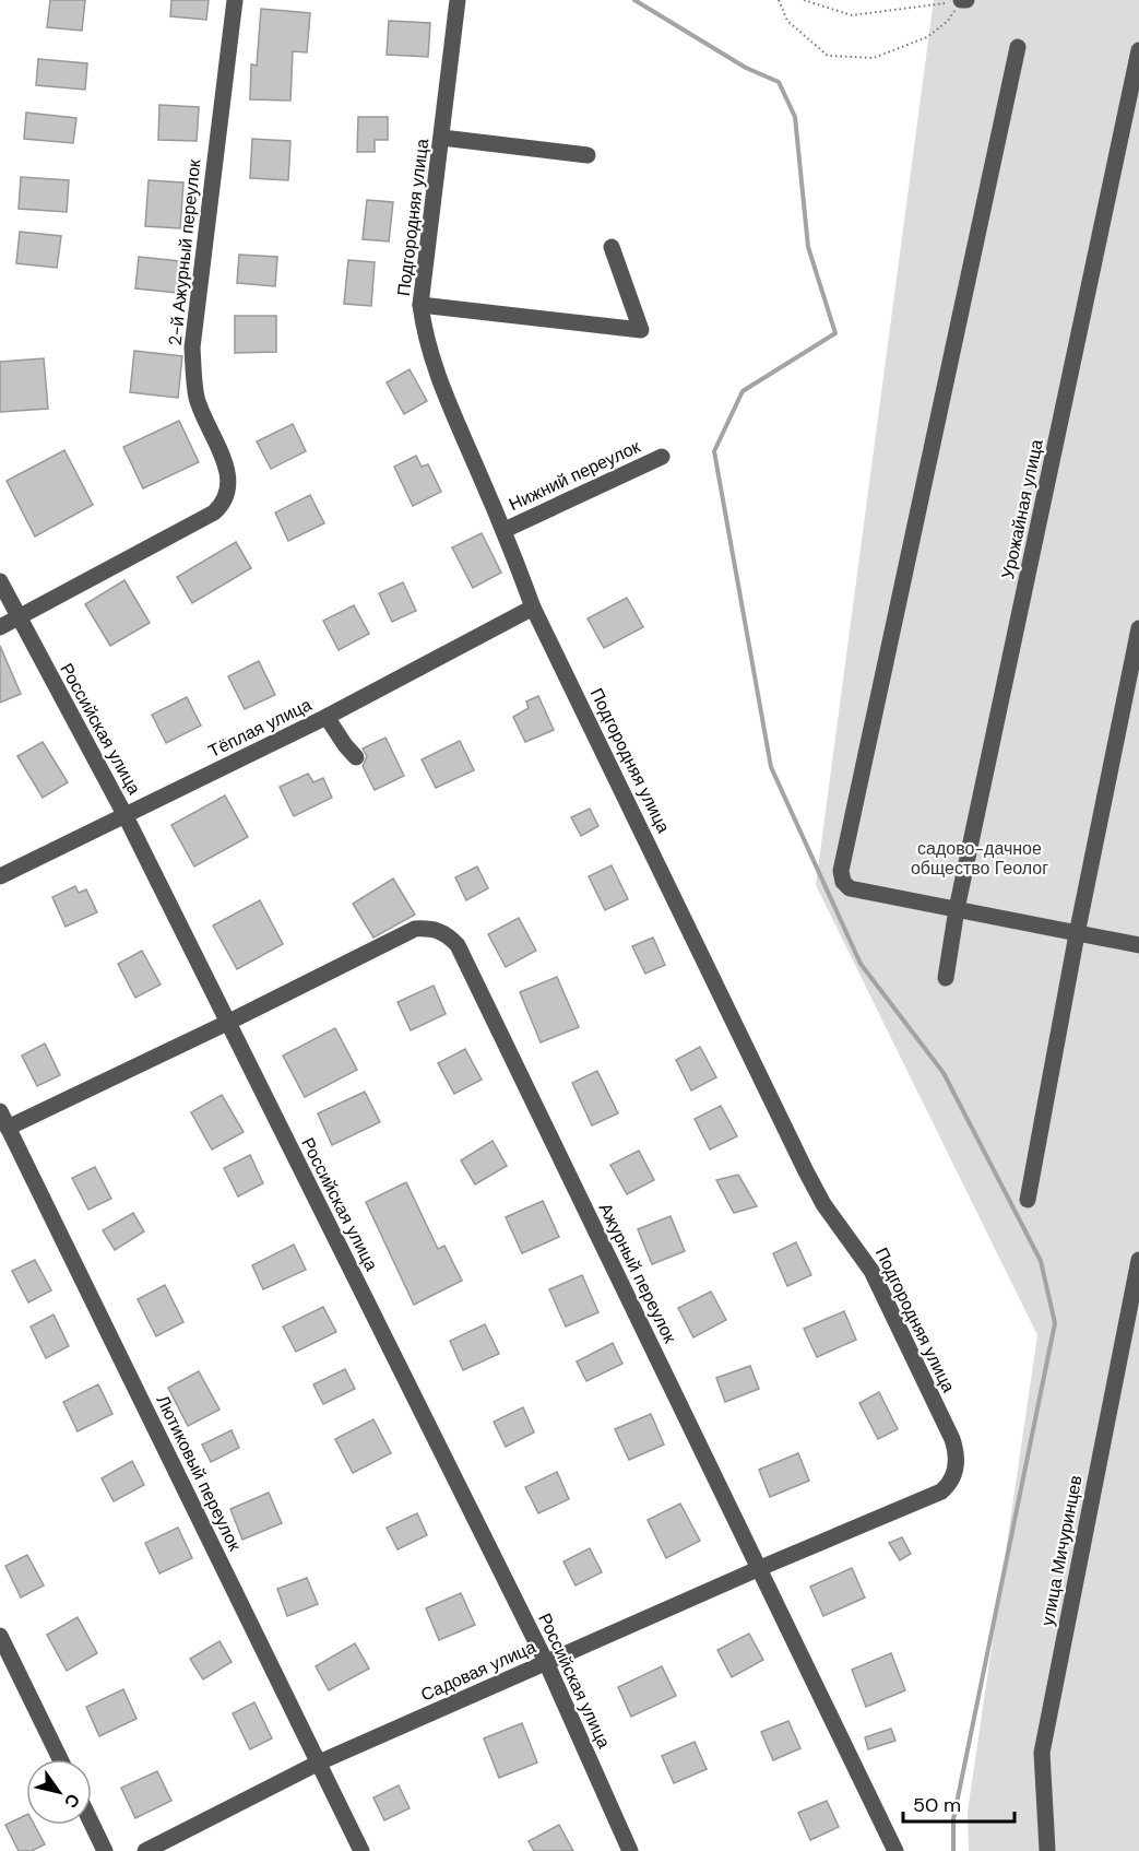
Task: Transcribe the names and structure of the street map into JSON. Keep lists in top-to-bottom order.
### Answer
{
  "streets": {
    "street": [
      "Подгородняя улица",
      "2-й Ажурный переулок",
      "Нижний переулок",
      "Урожайная улица",
      "Тёплая улица",
      "Российская улица",
      "Ажурный переулок",
      "Лютиковый переулок",
      "улица Мичуринцев",
      "Садовая улица"
    ]
  },
  "crossings": [
    ["Подгородняя улица", "Нижний переулок"],
    ["Подгородняя улица", "Тёплая улица"],
    ["Подгородняя улица", "Садовая улица"],
    ["2-й Ажурный переулок", "Российская улица"],
    ["Тёплая улица", "Российская улица"],
    ["Российская улица", "Ажурный переулок"],
    ["Российская улица", "Садовая улица"],
    ["Ажурный переулок", "Садовая улица"],
    ["Лютиковый переулок", "Садовая улица"]
  ],
  "parks": ["садово-дачное общество Геолог"],
  "scale_bar": "50 m",
  "north": "bottom right"
}
